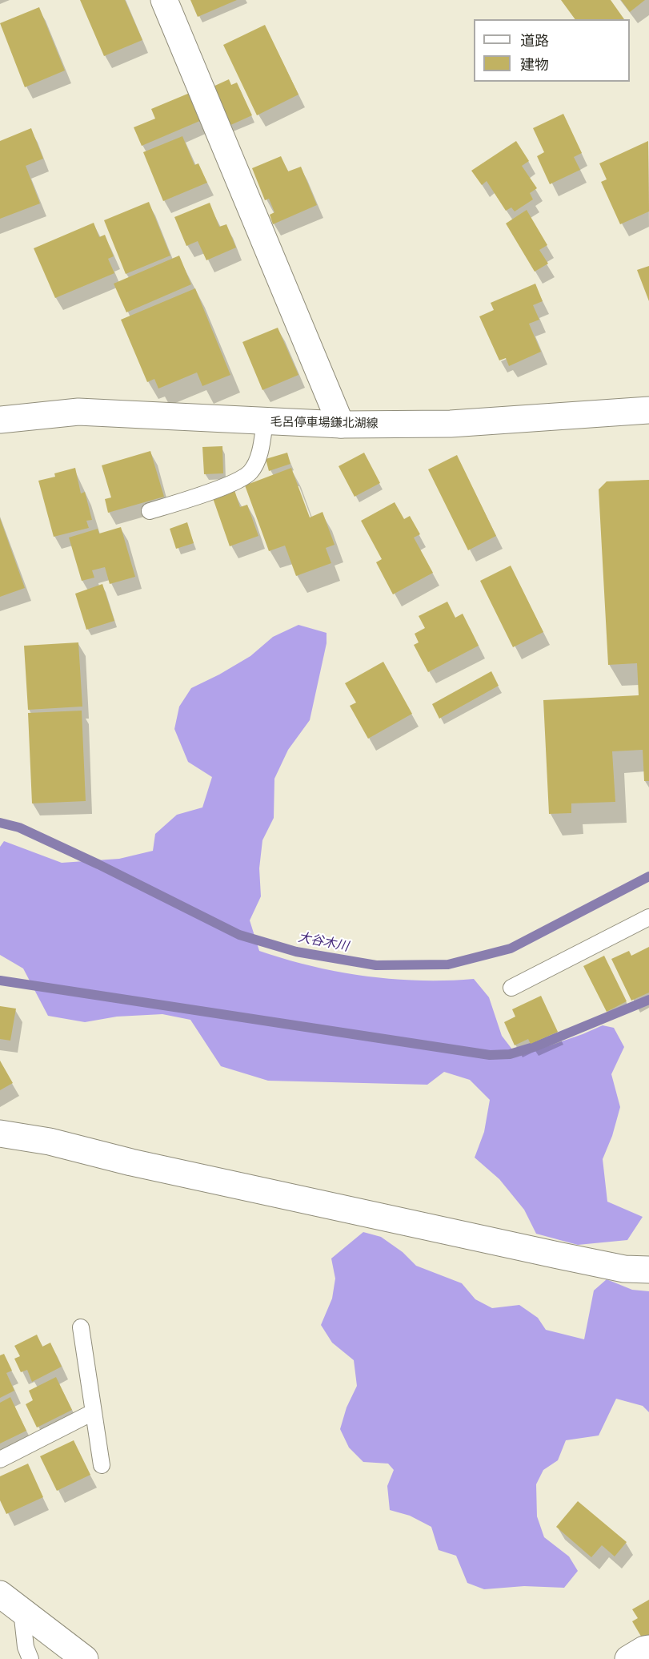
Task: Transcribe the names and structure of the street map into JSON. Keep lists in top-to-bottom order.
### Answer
{
  "streets": {
    "street": ["毛呂停車場鎌北湖線"]
  },
  "water": ["大谷木川"],
  "legend": ["道路", "建物"]
}
